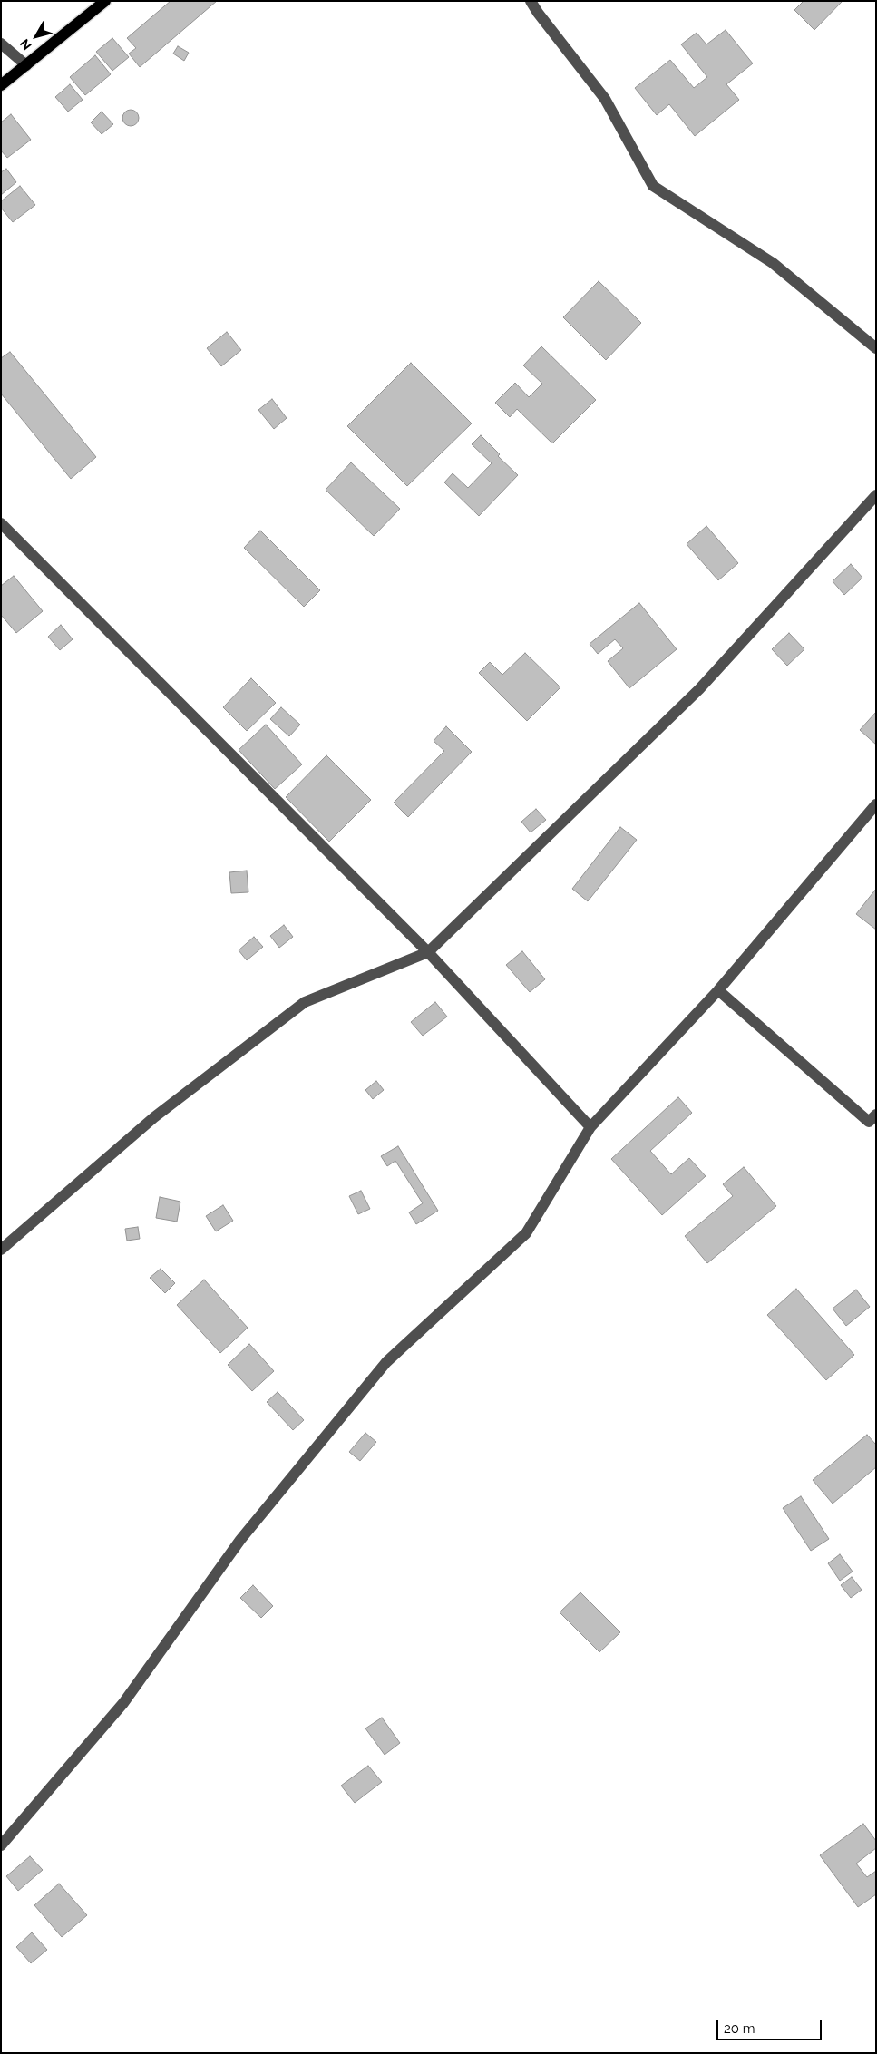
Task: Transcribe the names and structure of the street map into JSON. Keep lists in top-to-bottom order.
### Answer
{
  "scale_bar": "20 m",
  "north": "bottom left"
}
